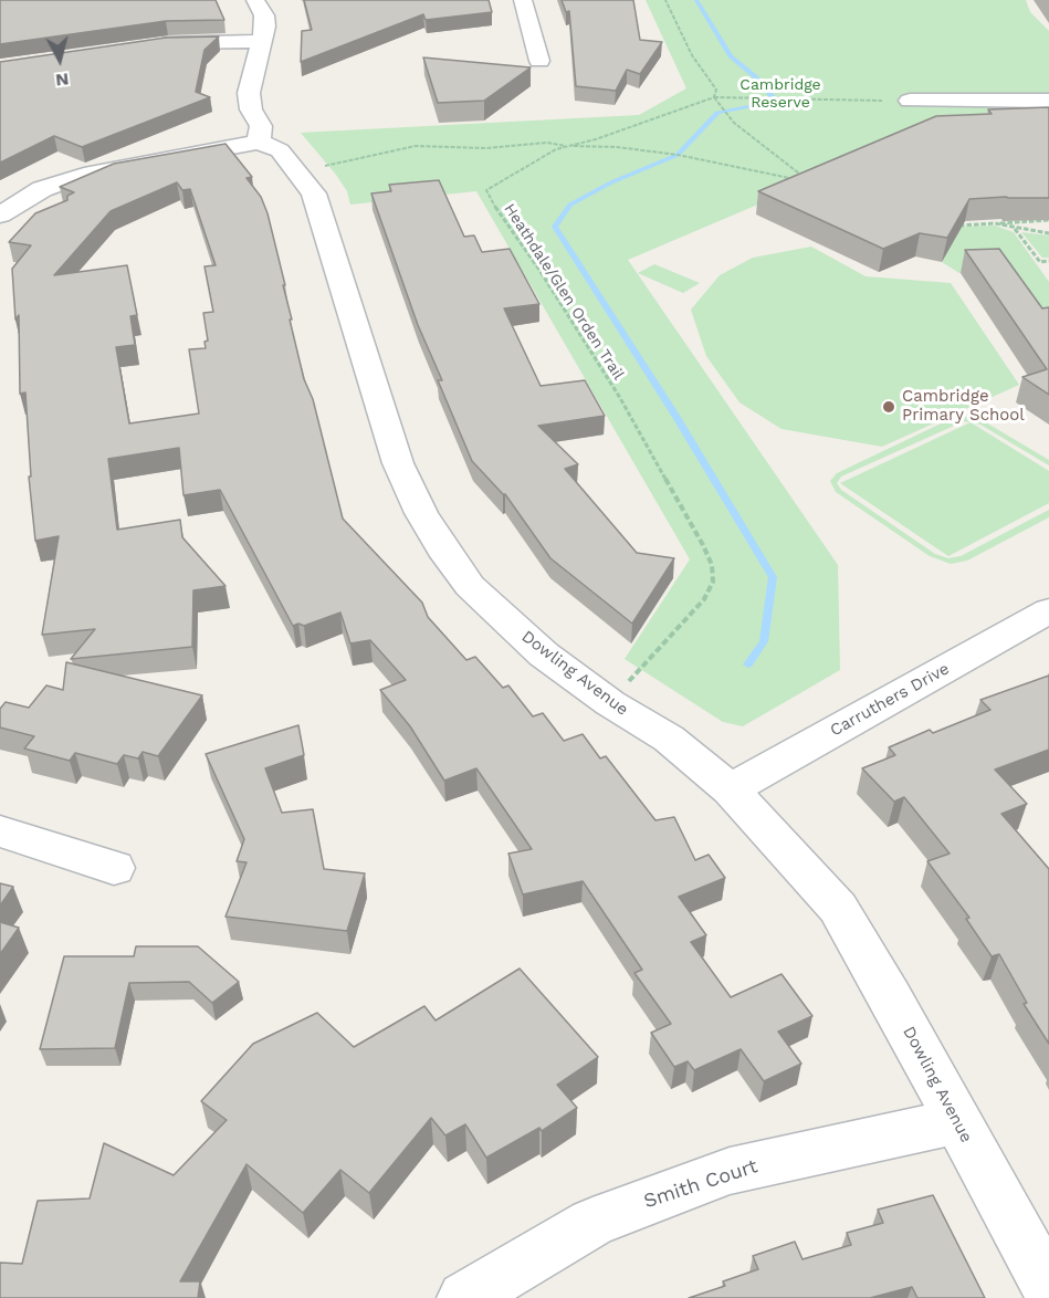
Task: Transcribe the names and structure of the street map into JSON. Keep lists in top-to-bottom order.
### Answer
{
  "streets": {
    "street": ["Dowling Avenue", "Carruthers Drive", "Smith Court"],
    "path": ["Heathdale/Glen Orden Trail"]
  },
  "crossings": [
    ["Heathdale/Glen Orden Trail", "Dowling Avenue"],
    ["Dowling Avenue", "Carruthers Drive"],
    ["Dowling Avenue", "Smith Court"]
  ],
  "parks": ["Cambridge Reserve"],
  "places": ["Cambridge Primary School"],
  "north": "bottom"
}
